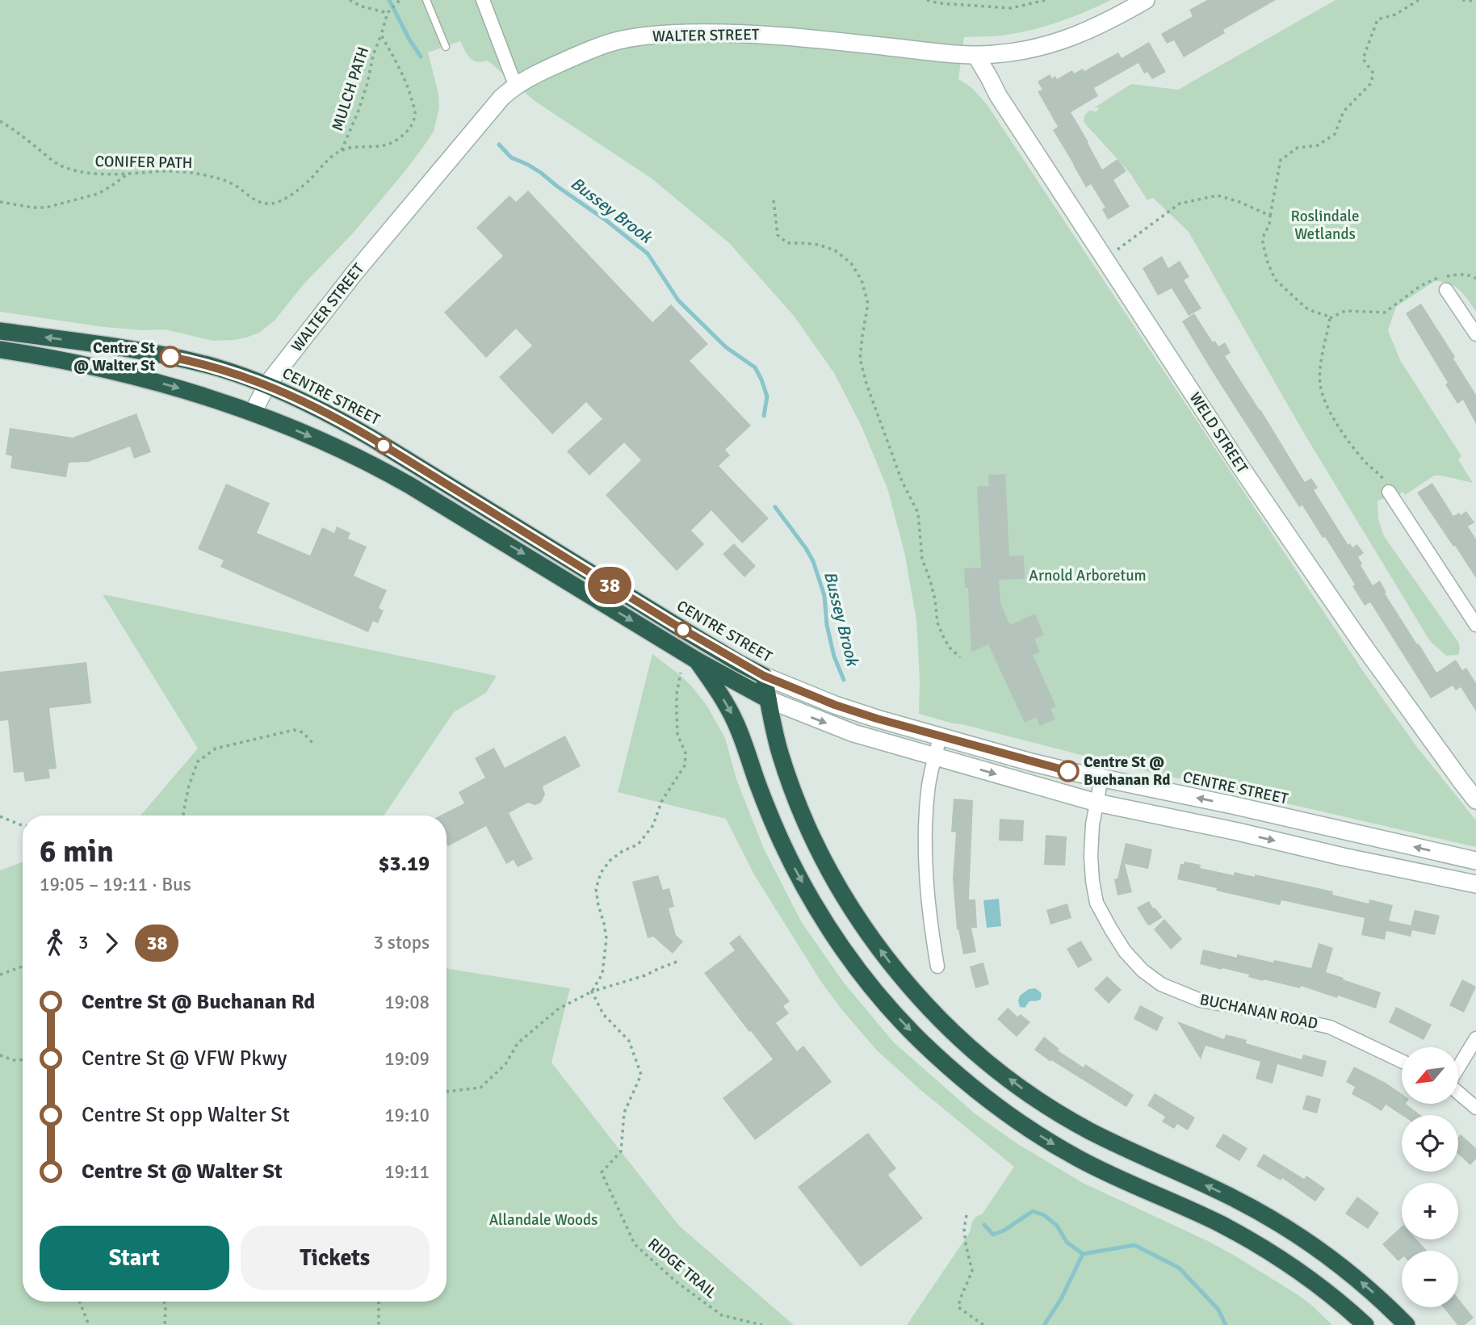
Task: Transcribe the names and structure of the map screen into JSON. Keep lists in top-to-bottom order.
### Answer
{
  "streets": {
    "highway": ["CENTRE STREET"],
    "street": ["WALTER STREET", "WELD STREET", "BUCHANAN ROAD"],
    "path": ["MULCH PATH", "CONIFER PATH", "RIDGE TRAIL"]
  },
  "crossings": [
    ["WALTER STREET", "CENTRE STREET"],
    ["WALTER STREET", "WELD STREET"],
    ["MULCH PATH", "CONIFER PATH"],
    ["CENTRE STREET", "BUCHANAN ROAD"]
  ],
  "water": ["Bussey Brook"],
  "parks": ["Roslindale Wetlands", "Arnold Arboretum", "Allandale Woods"],
  "places": ["Centre St @ Walter St", "Centre St @ Buchanan Rd"],
  "lines": ["bus line 38"],
  "north": "bottom left",
  "page": {
    "on_map": "38",
    "heading": ["6 min", "19:05 – 19:11 · Bus", "$3.19"],
    "legs": ["3", "38", "3 stops"],
    "list": [
      {
        "name": "Centre St @ Buchanan Rd",
        "value": "19:08"
      },
      {
        "name": "Centre St @ VFW Pkwy",
        "value": "19:09"
      },
      {
        "name": "Centre St opp Walter St",
        "value": "19:10"
      },
      {
        "name": "Centre St @ Walter St",
        "value": "19:11"
      }
    ],
    "map_buttons": ["+", "−"],
    "buttons": ["Start", "Tickets"]
  }
}
